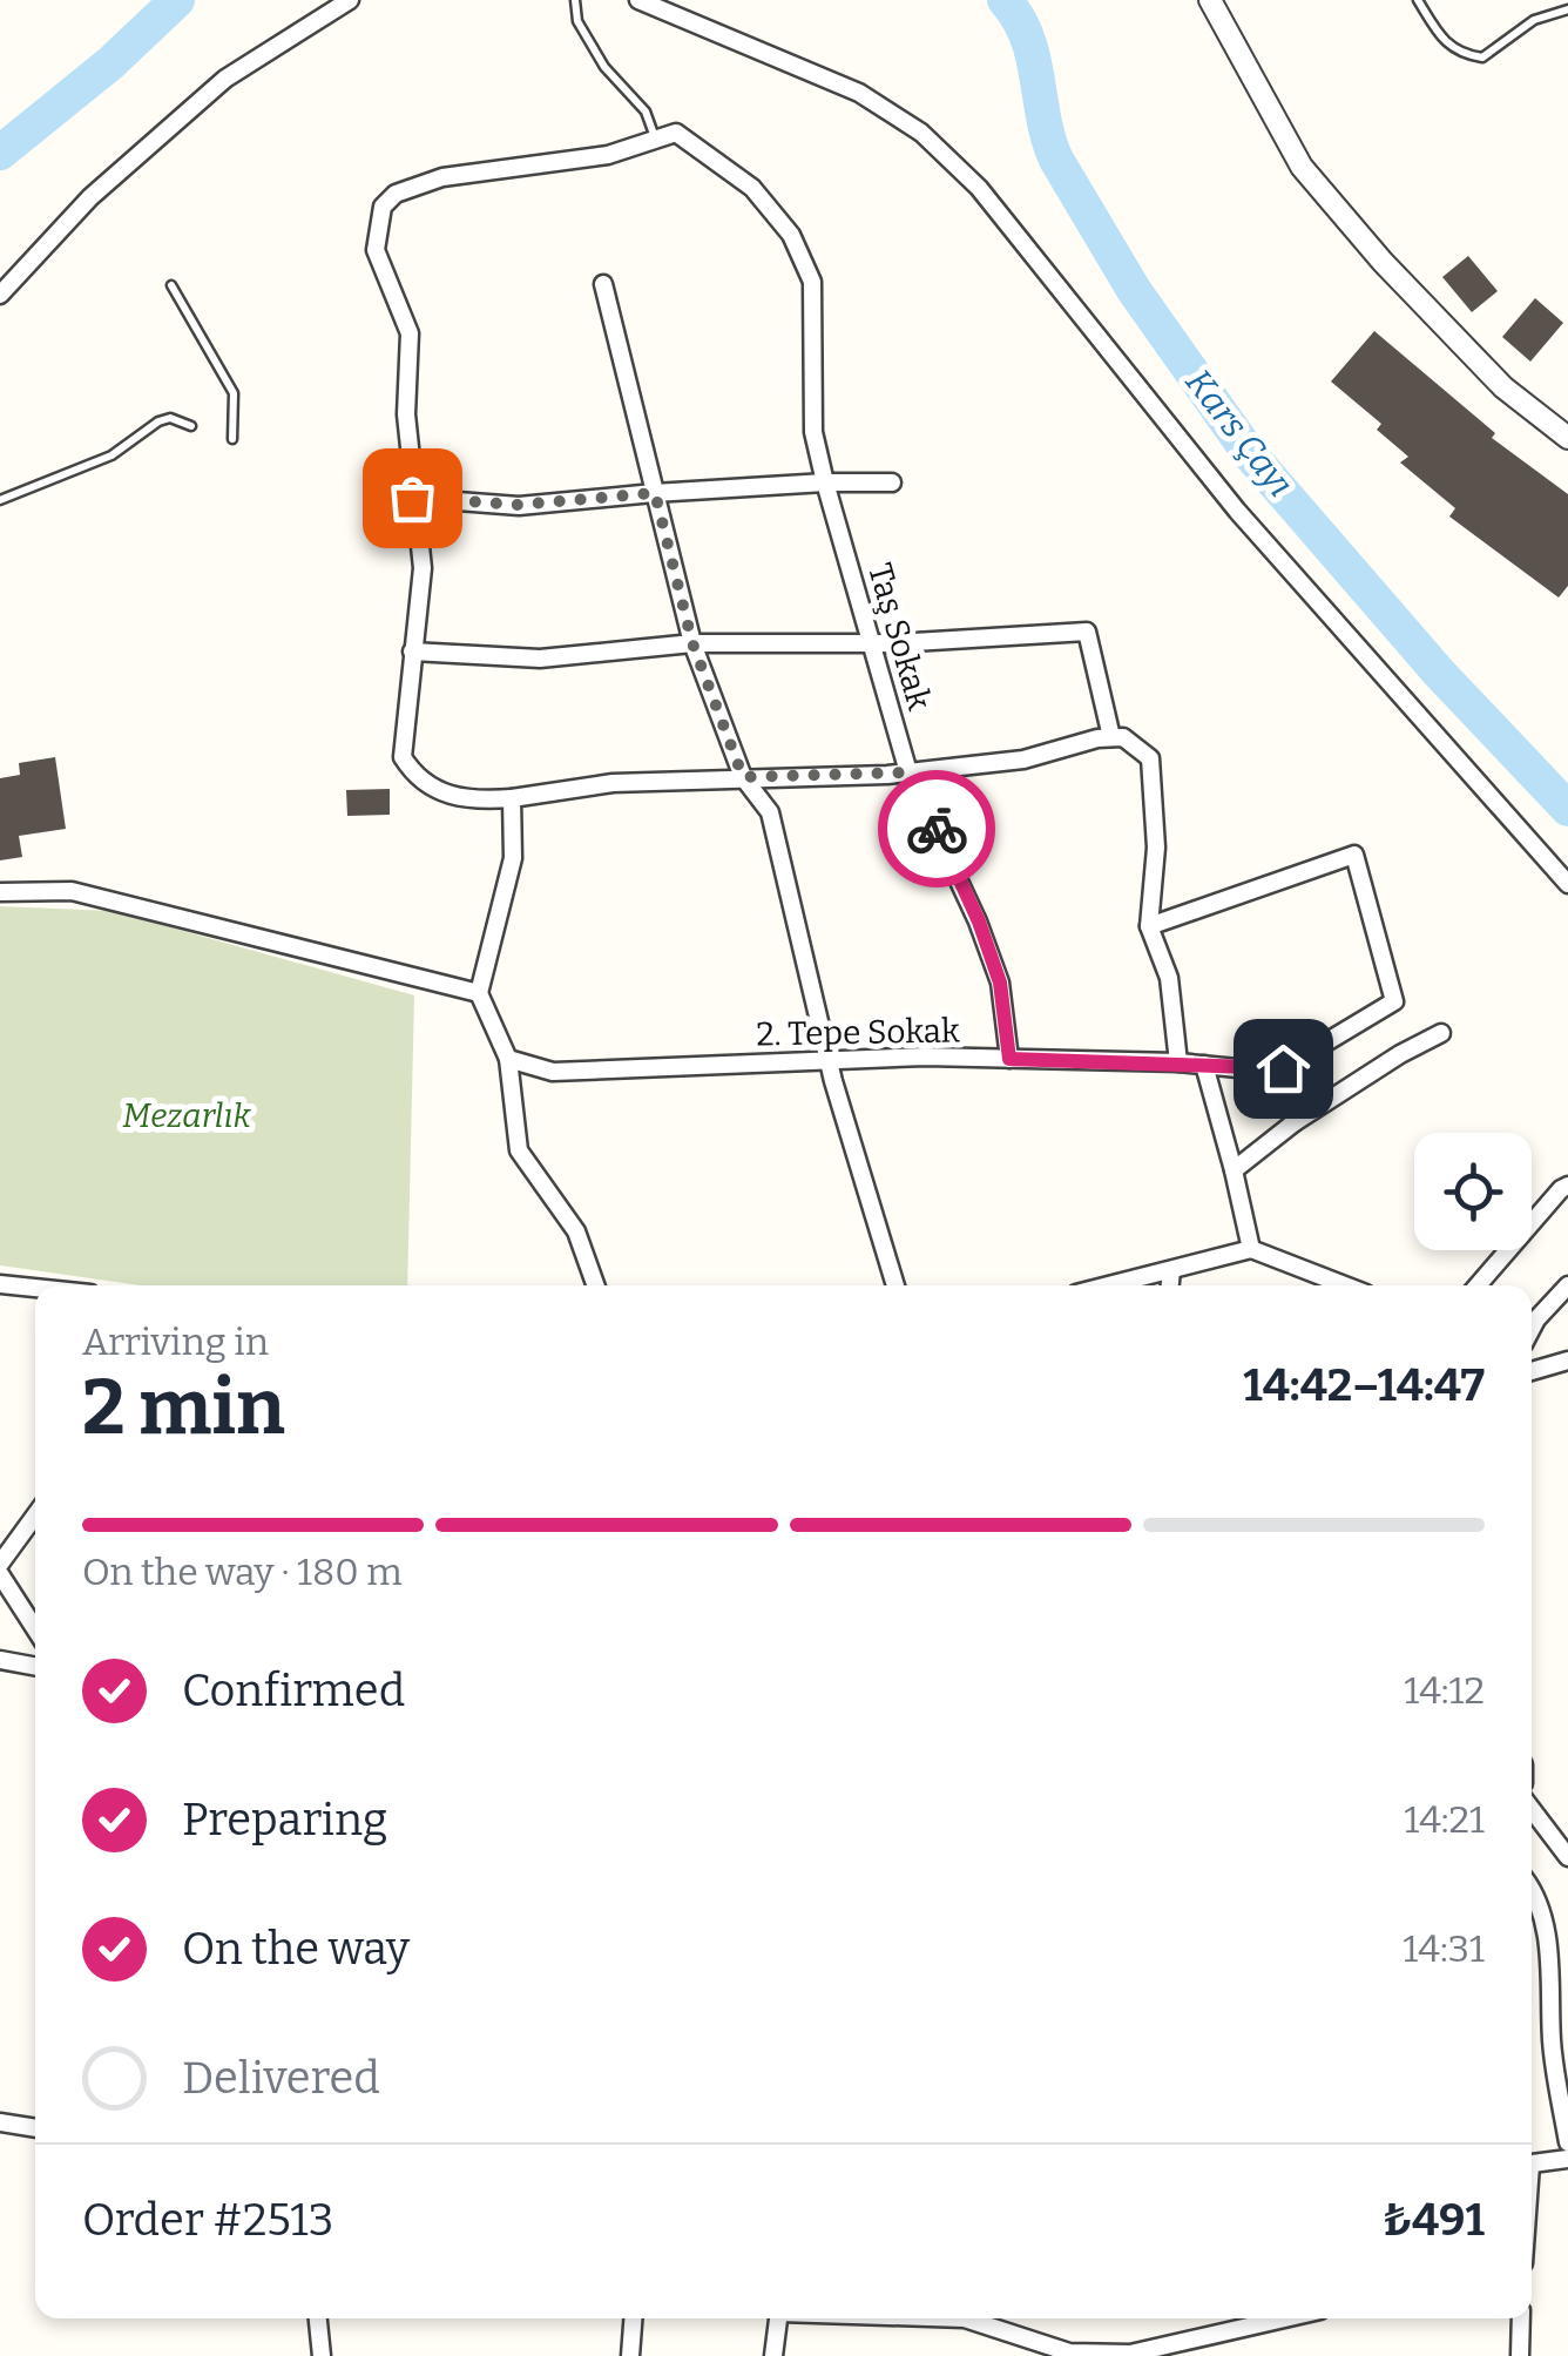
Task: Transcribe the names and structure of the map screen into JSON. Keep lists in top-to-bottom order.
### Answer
{
  "streets": {
    "street": ["Taş Sokak", "2. Tepe Sokak"]
  },
  "crossings": [
    ["Taş Sokak", "2. Tepe Sokak"]
  ],
  "water": ["Kars Çayı"],
  "parks": ["Mezarlık"],
  "page": {
    "heading": ["2 min", "Arriving in", "14:42–14:47"],
    "panel": ["Order #2513", "₺491"],
    "bar": "On the way · 180 m",
    "list": [
      ["Confirmed", "14:12"],
      ["Preparing", "14:21"],
      ["On the way", "14:31"],
      "Delivered"
    ]
  }
}
